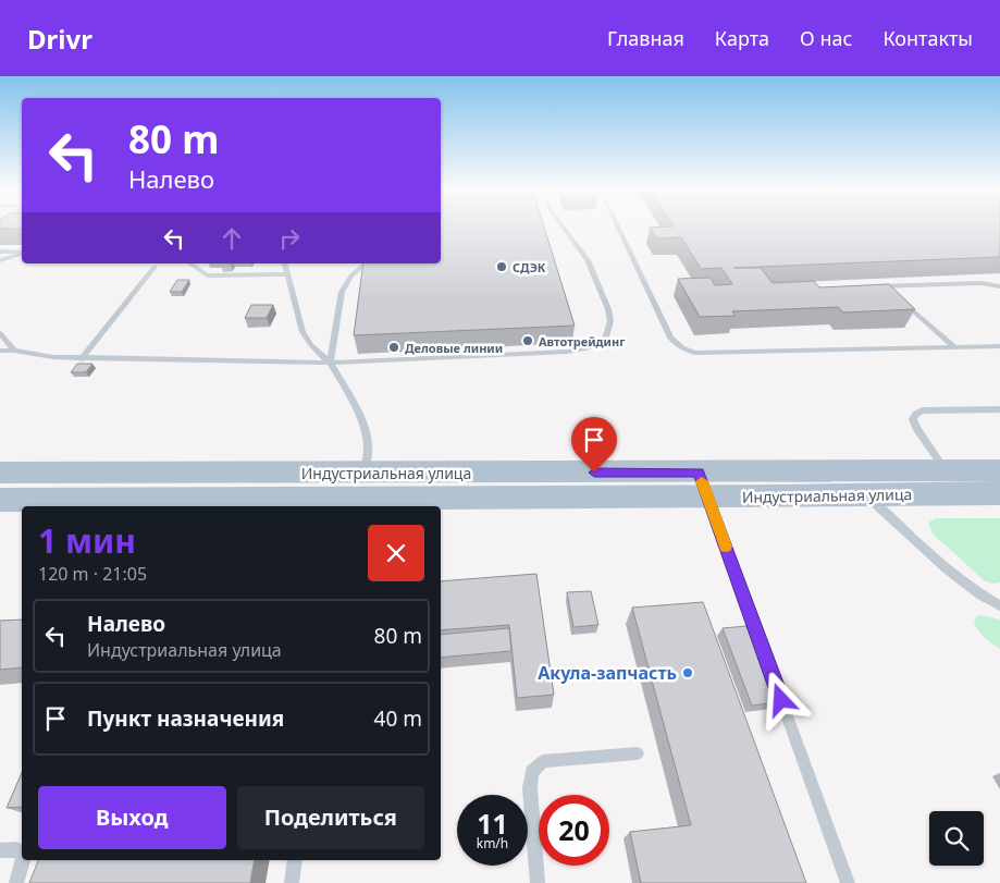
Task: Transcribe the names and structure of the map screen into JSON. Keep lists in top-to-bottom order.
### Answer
{
  "streets": {
    "main road": ["Индустриальная улица"]
  },
  "places": [
    "СДЭК",
    "Автотрейдинг",
    "Деловые линии",
    "Акула-запчасть"
  ],
  "page": {
    "header": "Drivr",
    "nav": [
      "Главная",
      "Карта",
      "О нас",
      "Контакты"
    ],
    "turn": ["80 m", "Налево"],
    "heading": ["1 мин", "120 m · 21:05"],
    "list": [
      {
        "name": "Налево",
        "note": "Индустриальная улица",
        "value": "80 m"
      },
      {
        "name": "Пункт назначения",
        "value": "40 m"
      }
    ],
    "buttons": ["Выход", "Поделиться"],
    "speed": "11 km/h",
    "limit": "20"
  }
}
